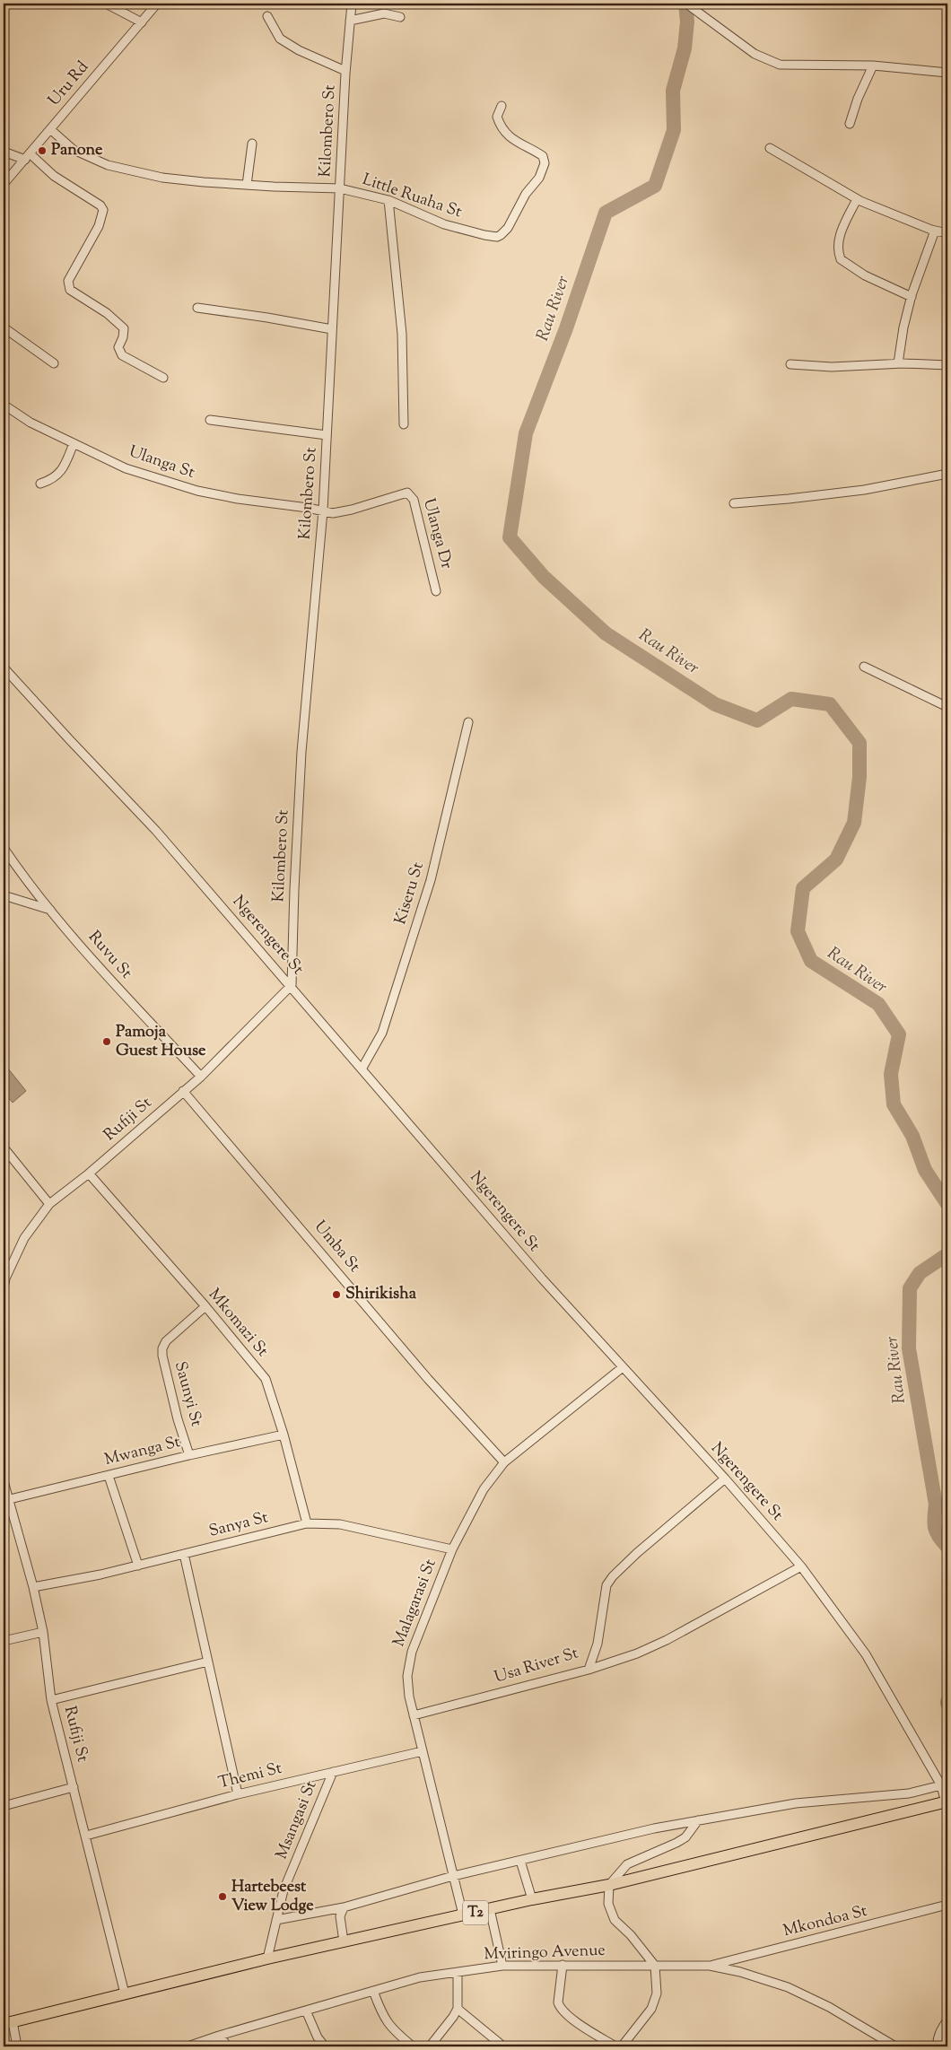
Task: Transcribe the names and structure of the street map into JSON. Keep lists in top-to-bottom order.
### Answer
{
  "streets": {
    "highway": ["T2"],
    "street": [
      "Uru Rd",
      "Kilombero St",
      "Little Ruaha St",
      "Ulanga St",
      "Ulanga Dr",
      "Kiseru St",
      "Ngerengere St",
      "Ruvu St",
      "Rufiji St",
      "Umba St",
      "Mkomazi St",
      "Saunyi St",
      "Mwanga St",
      "Sanya St",
      "Malagarasi St",
      "Usa River St",
      "Themi St",
      "Msangasi St",
      "Mkondoa St",
      "Mviringo Avenue"
    ]
  },
  "crossings": [
    ["Uru Rd", "Little Ruaha St"],
    ["Kilombero St", "Little Ruaha St"],
    ["Kilombero St", "Ulanga St"],
    ["Kilombero St", "Ulanga Dr"],
    ["Kilombero St", "Ngerengere St"],
    ["Kilombero St", "Rufiji St"],
    ["Ulanga St", "Ulanga Dr"],
    ["Kiseru St", "Ngerengere St"],
    ["Ngerengere St", "Rufiji St"],
    ["Ngerengere St", "Malagarasi St"],
    ["Ngerengere St", "Usa River St"],
    ["Ngerengere St", "T2"],
    ["Ruvu St", "Rufiji St"],
    ["Rufiji St", "Umba St"],
    ["Rufiji St", "Mkomazi St"],
    ["Rufiji St", "Mwanga St"],
    ["Rufiji St", "Sanya St"],
    ["Rufiji St", "Themi St"],
    ["Rufiji St", "T2"],
    ["Umba St", "Malagarasi St"],
    ["Mkomazi St", "Saunyi St"],
    ["Mkomazi St", "Mwanga St"],
    ["Mkomazi St", "Sanya St"],
    ["Saunyi St", "Mwanga St"],
    ["Sanya St", "Malagarasi St"],
    ["Malagarasi St", "Usa River St"],
    ["Malagarasi St", "Themi St"],
    ["Malagarasi St", "T2"],
    ["Themi St", "Msangasi St"],
    ["Msangasi St", "T2"],
    ["Mkondoa St", "Mviringo Avenue"]
  ],
  "water": ["Rau River"],
  "places": [
    "Panone",
    "Pamoja Guest House",
    "Shirikisha",
    "Hartebeest View Lodge"
  ]
}
